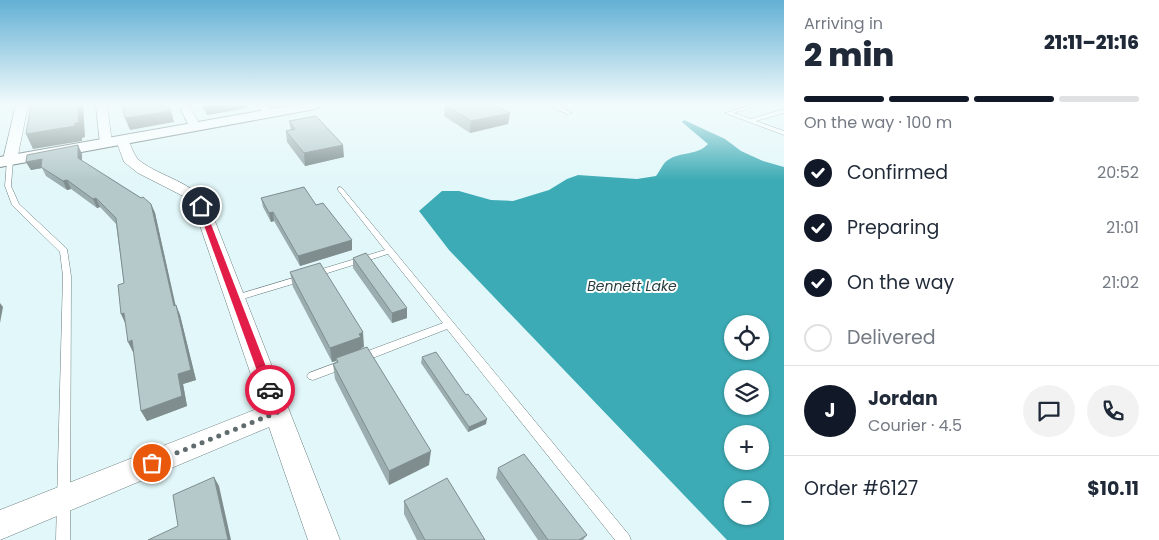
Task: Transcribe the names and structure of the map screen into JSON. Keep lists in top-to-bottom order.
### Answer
{
  "water": ["Bennett Lake"],
  "page": {
    "heading": ["2 min", "Arriving in", "21:11–21:16"],
    "panel": [
      "Jordan",
      "Courier · 4.5",
      "Order #6127",
      "$10.11"
    ],
    "bar": "On the way · 100 m",
    "list": [
      ["Confirmed", "20:52"],
      ["Preparing", "21:01"],
      ["On the way", "21:02"],
      "Delivered"
    ],
    "map_buttons": ["+", "−"],
    "round": "J"
  }
}
